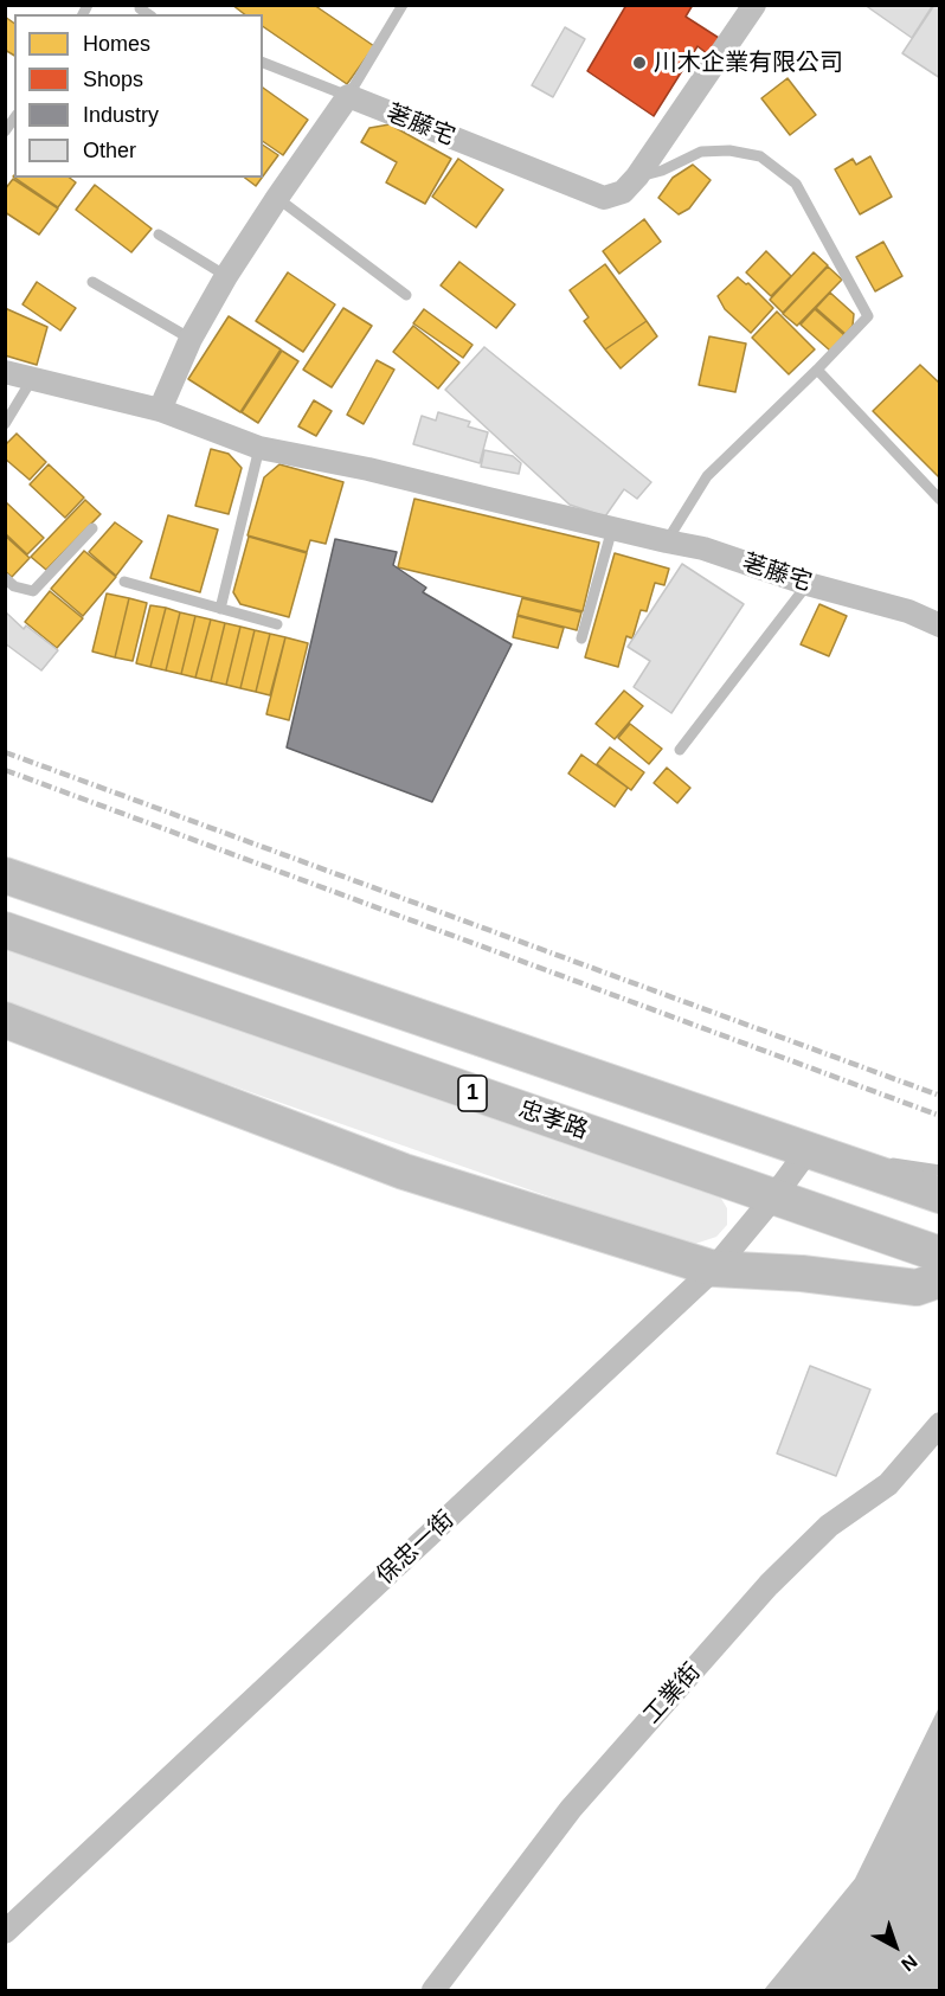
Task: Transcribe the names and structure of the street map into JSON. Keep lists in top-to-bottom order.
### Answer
{
  "streets": {
    "main road": ["1", "忠孝路"],
    "street": ["荖藤宅", "保忠一街", "工業街"]
  },
  "crossings": [
    ["1", "保忠一街"],
    ["忠孝路", "保忠一街"]
  ],
  "places": ["川木企業有限公司"],
  "legend": [
    "Homes",
    "Shops",
    "Industry",
    "Other"
  ],
  "north": "bottom right"
}
